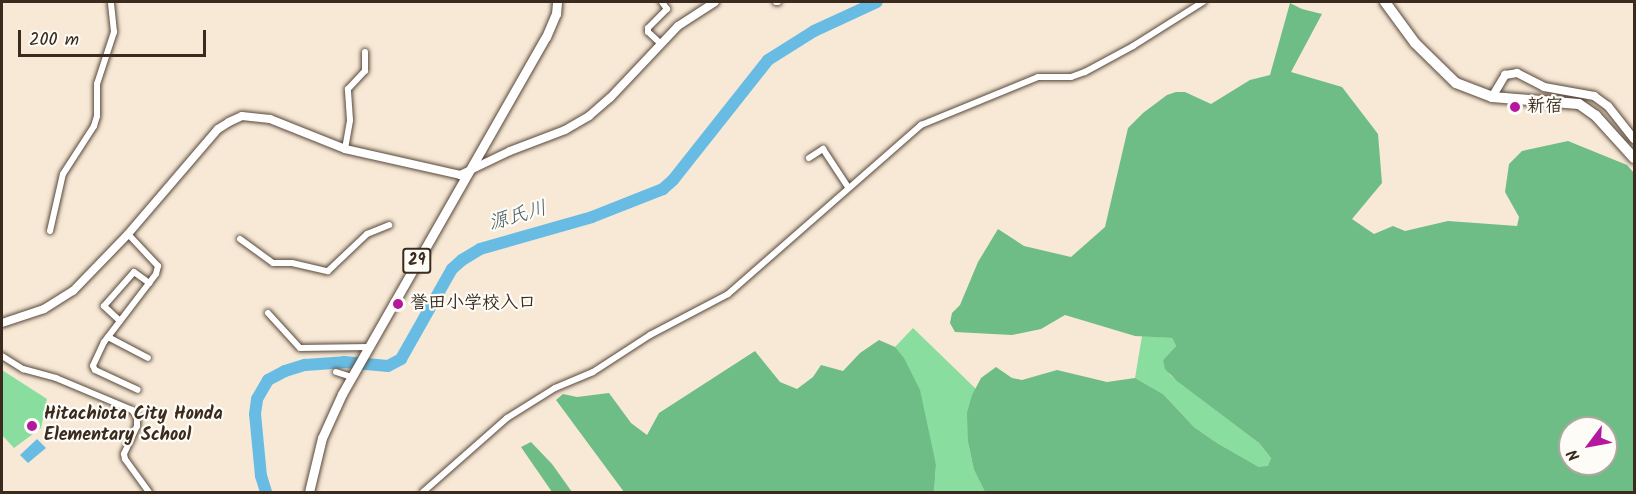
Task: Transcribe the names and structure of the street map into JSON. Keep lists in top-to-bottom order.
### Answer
{
  "streets": {
    "main road": ["29"]
  },
  "water": ["源氏川"],
  "places": ["新宿", "誉田小学校入口", "Hitachiota City Honda Elementary School"],
  "scale_bar": "200 m",
  "north": "bottom left"
}
